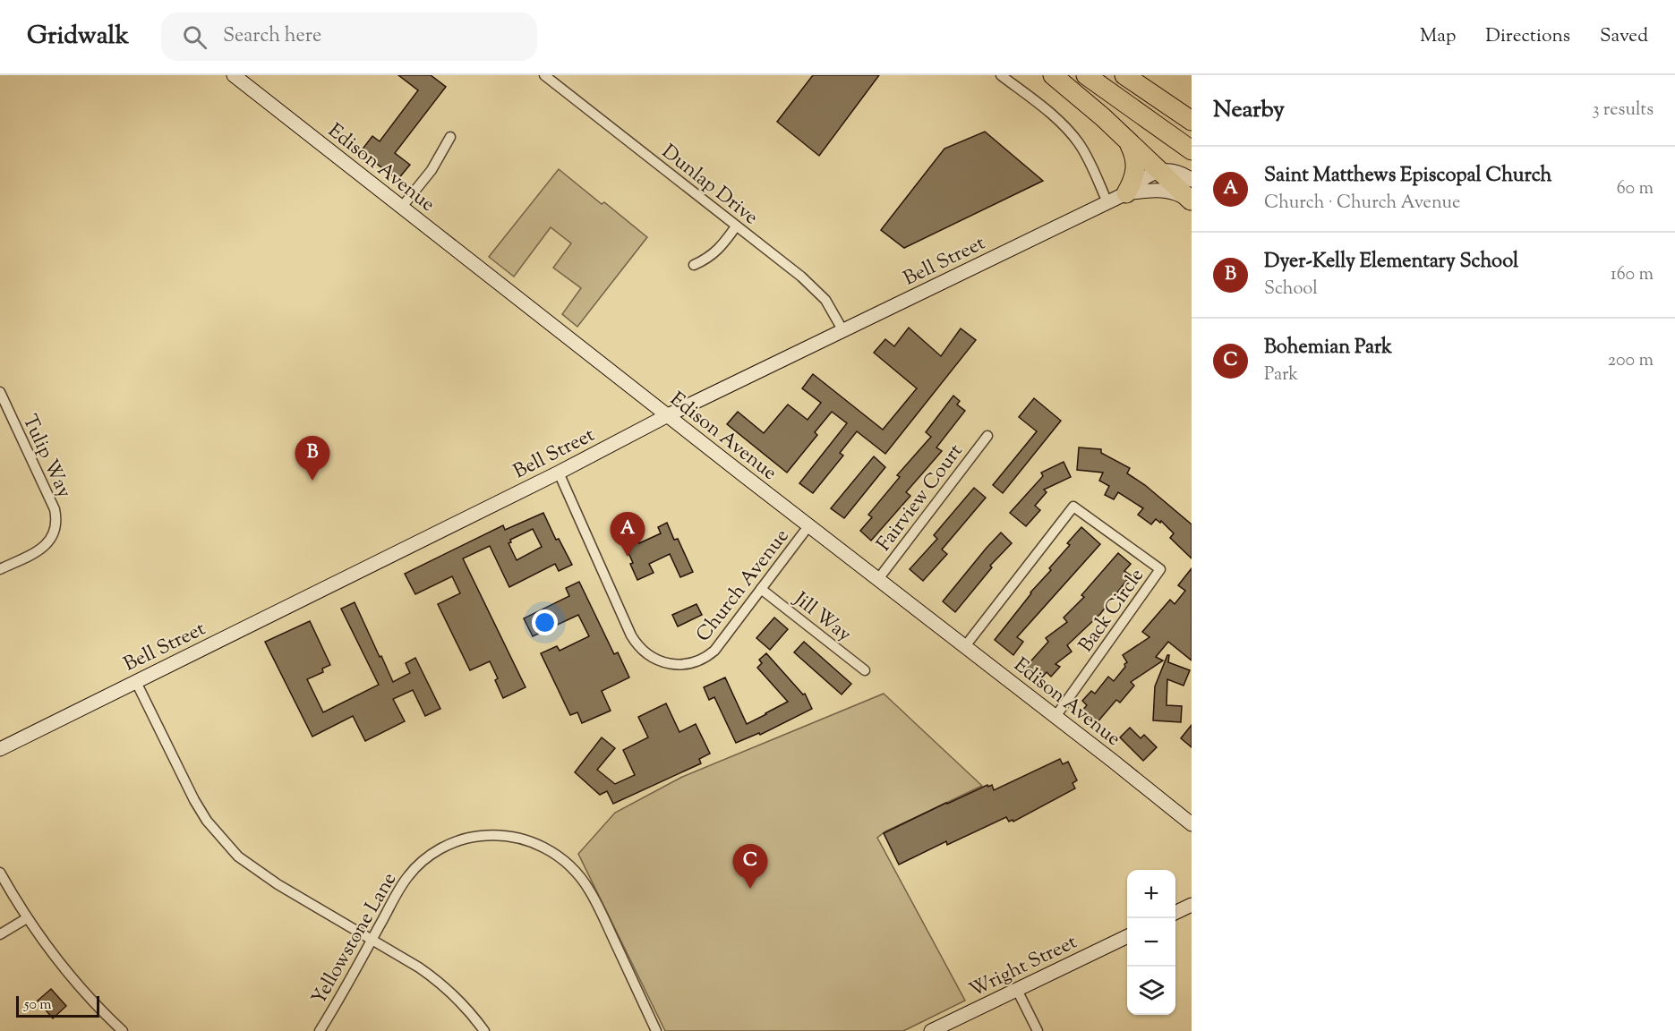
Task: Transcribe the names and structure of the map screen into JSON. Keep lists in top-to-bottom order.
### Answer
{
  "streets": {
    "street": [
      "Edison Avenue",
      "Dunlap Drive",
      "Bell Street",
      "Tulip Way",
      "Fairview Court",
      "Church Avenue",
      "Back Circle",
      "Jill Way",
      "Yellowstone Lane",
      "Wright Street"
    ]
  },
  "crossings": [
    ["Edison Avenue", "Bell Street"],
    ["Edison Avenue", "Fairview Court"],
    ["Edison Avenue", "Church Avenue"],
    ["Edison Avenue", "Back Circle"],
    ["Dunlap Drive", "Bell Street"],
    ["Bell Street", "Church Avenue"],
    ["Church Avenue", "Jill Way"]
  ],
  "scale_bar": "50 m",
  "page": {
    "header": "Gridwalk",
    "search": "Search here",
    "nav": ["Map", "Directions", "Saved"],
    "heading": ["Nearby", "3 results"],
    "list": [
      {
        "mark": "A",
        "name": "Saint Matthews Episcopal Church",
        "note": "Church · Church Avenue",
        "value": "60 m"
      },
      {
        "mark": "B",
        "name": "Dyer-Kelly Elementary School",
        "note": "School",
        "value": "160 m"
      },
      {
        "mark": "C",
        "name": "Bohemian Park",
        "note": "Park",
        "value": "200 m"
      }
    ],
    "pins": ["B", "A", "C"],
    "map_buttons": ["+", "−"],
    "scale": "50 m"
  }
}
